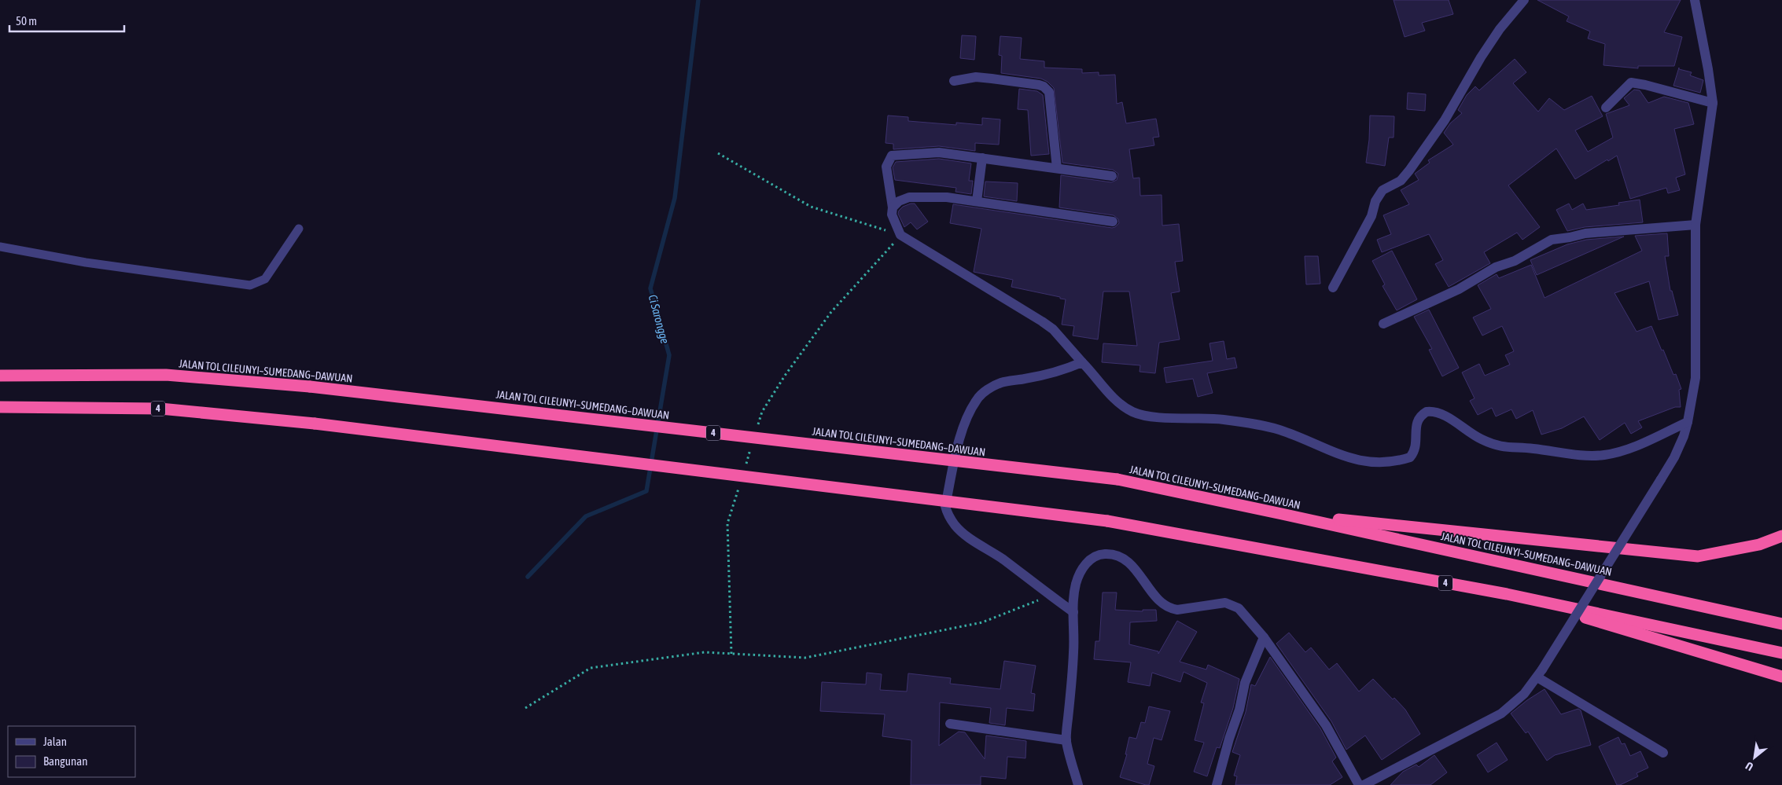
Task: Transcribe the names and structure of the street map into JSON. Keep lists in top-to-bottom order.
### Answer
{
  "streets": {
    "highway": ["JALAN TOL CILEUNYI–SUMEDANG–DAWUAN", "4"]
  },
  "water": ["Ci Sarongge"],
  "legend": ["Jalan", "Bangunan"],
  "scale_bar": "50 m",
  "north": "bottom left"
}
